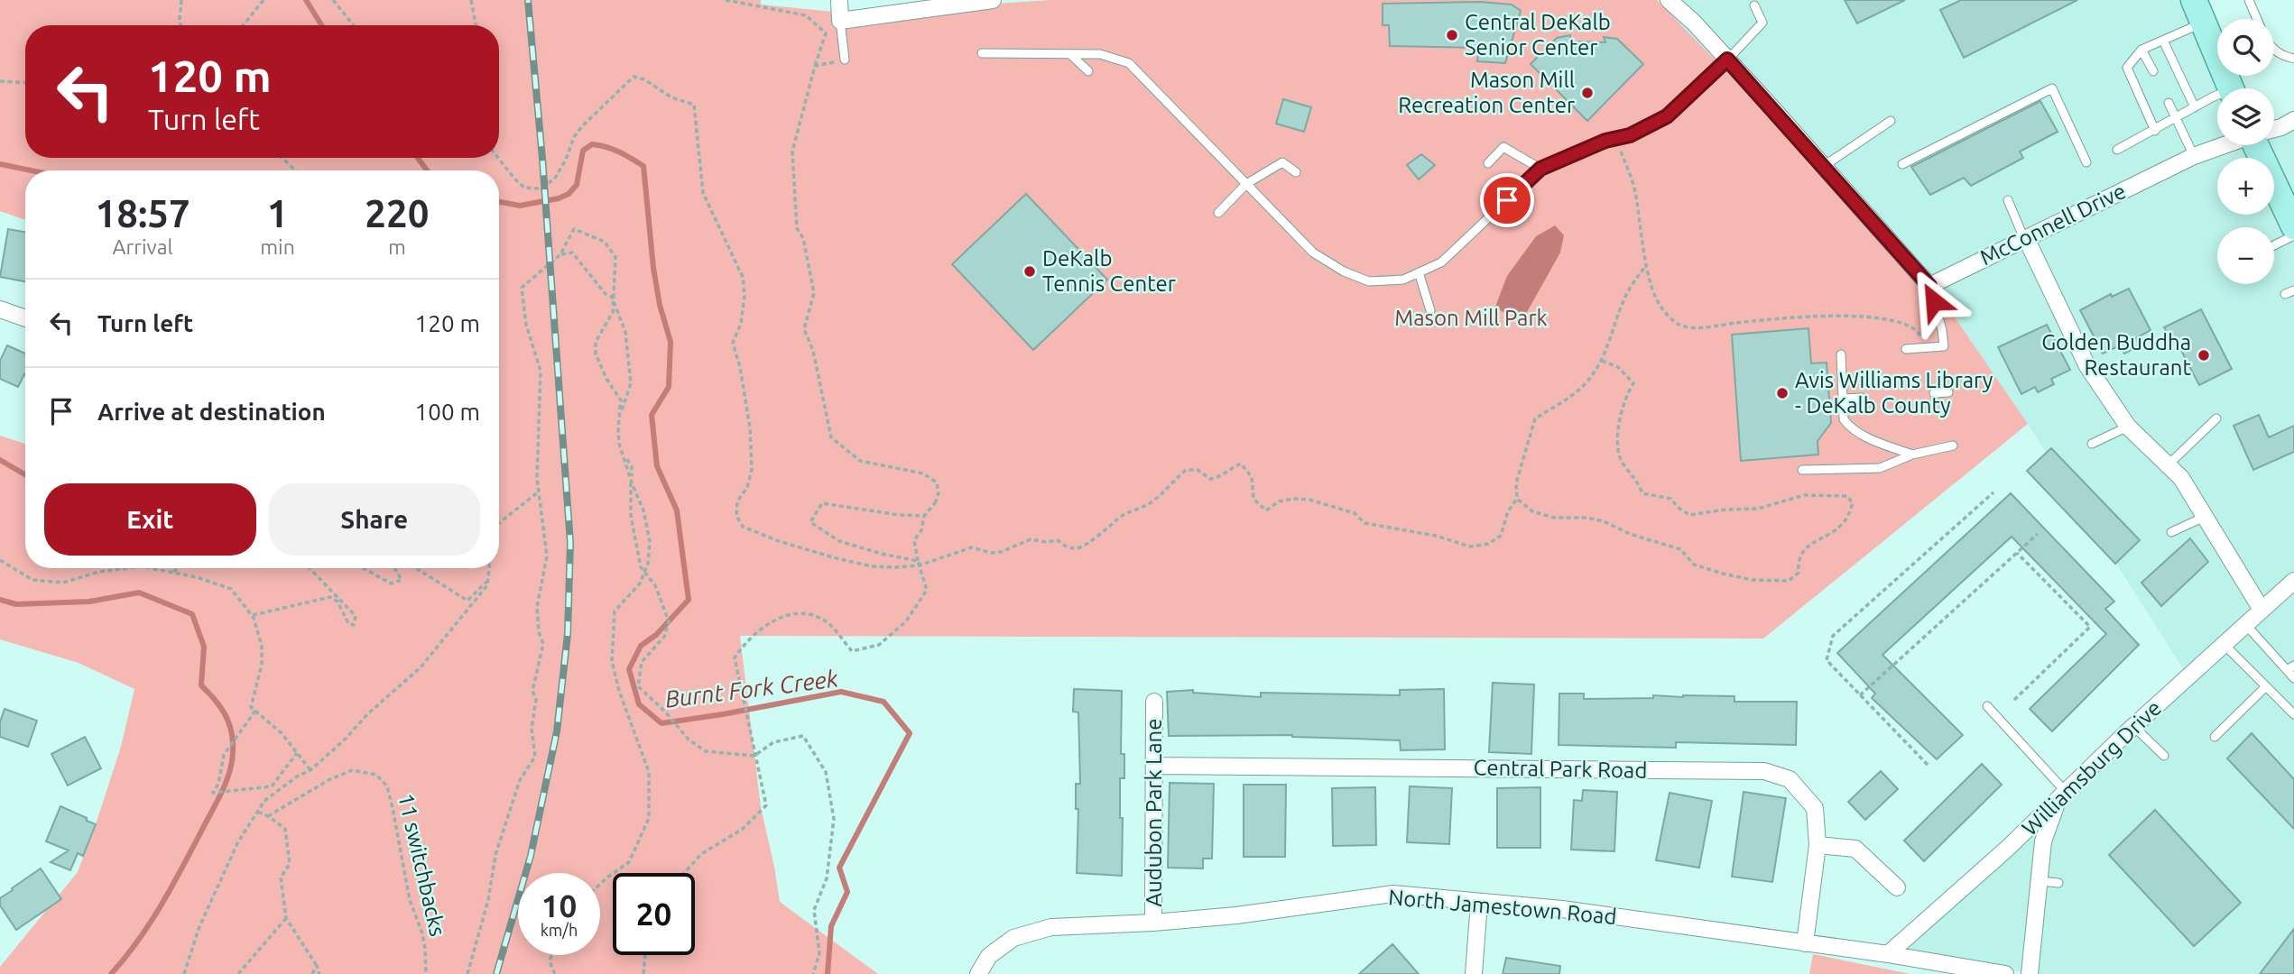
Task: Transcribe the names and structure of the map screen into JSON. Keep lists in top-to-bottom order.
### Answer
{
  "streets": {
    "street": [
      "McConnell Drive",
      "Williamsburg Drive",
      "Central Park Road",
      "Audubon Park Lane",
      "North Jamestown Road"
    ],
    "path": ["11 switchbacks"]
  },
  "crossings": [
    ["Williamsburg Drive", "North Jamestown Road"],
    ["Central Park Road", "Audubon Park Lane"],
    ["Central Park Road", "North Jamestown Road"],
    ["Audubon Park Lane", "North Jamestown Road"]
  ],
  "water": ["Burnt Fork Creek"],
  "parks": ["Mason Mill Park"],
  "places": [
    "Central DeKalb Senior Center",
    "Mason Mill Recreation Center",
    "DeKalb Tennis Center",
    "Golden Buddha Restaurant",
    "Avis Williams Library - DeKalb County"
  ],
  "page": {
    "map_buttons": ["+", "−"],
    "turn": ["120 m", "Turn left"],
    "eta": [
      "18:57",
      "Arrival",
      "1",
      "min",
      "220",
      "m"
    ],
    "list": [
      {
        "name": "Turn left",
        "value": "120 m"
      },
      {
        "name": "Arrive at destination",
        "value": "100 m"
      }
    ],
    "buttons": ["Exit", "Share"],
    "speed": "10 km/h",
    "limit": "20"
  }
}
